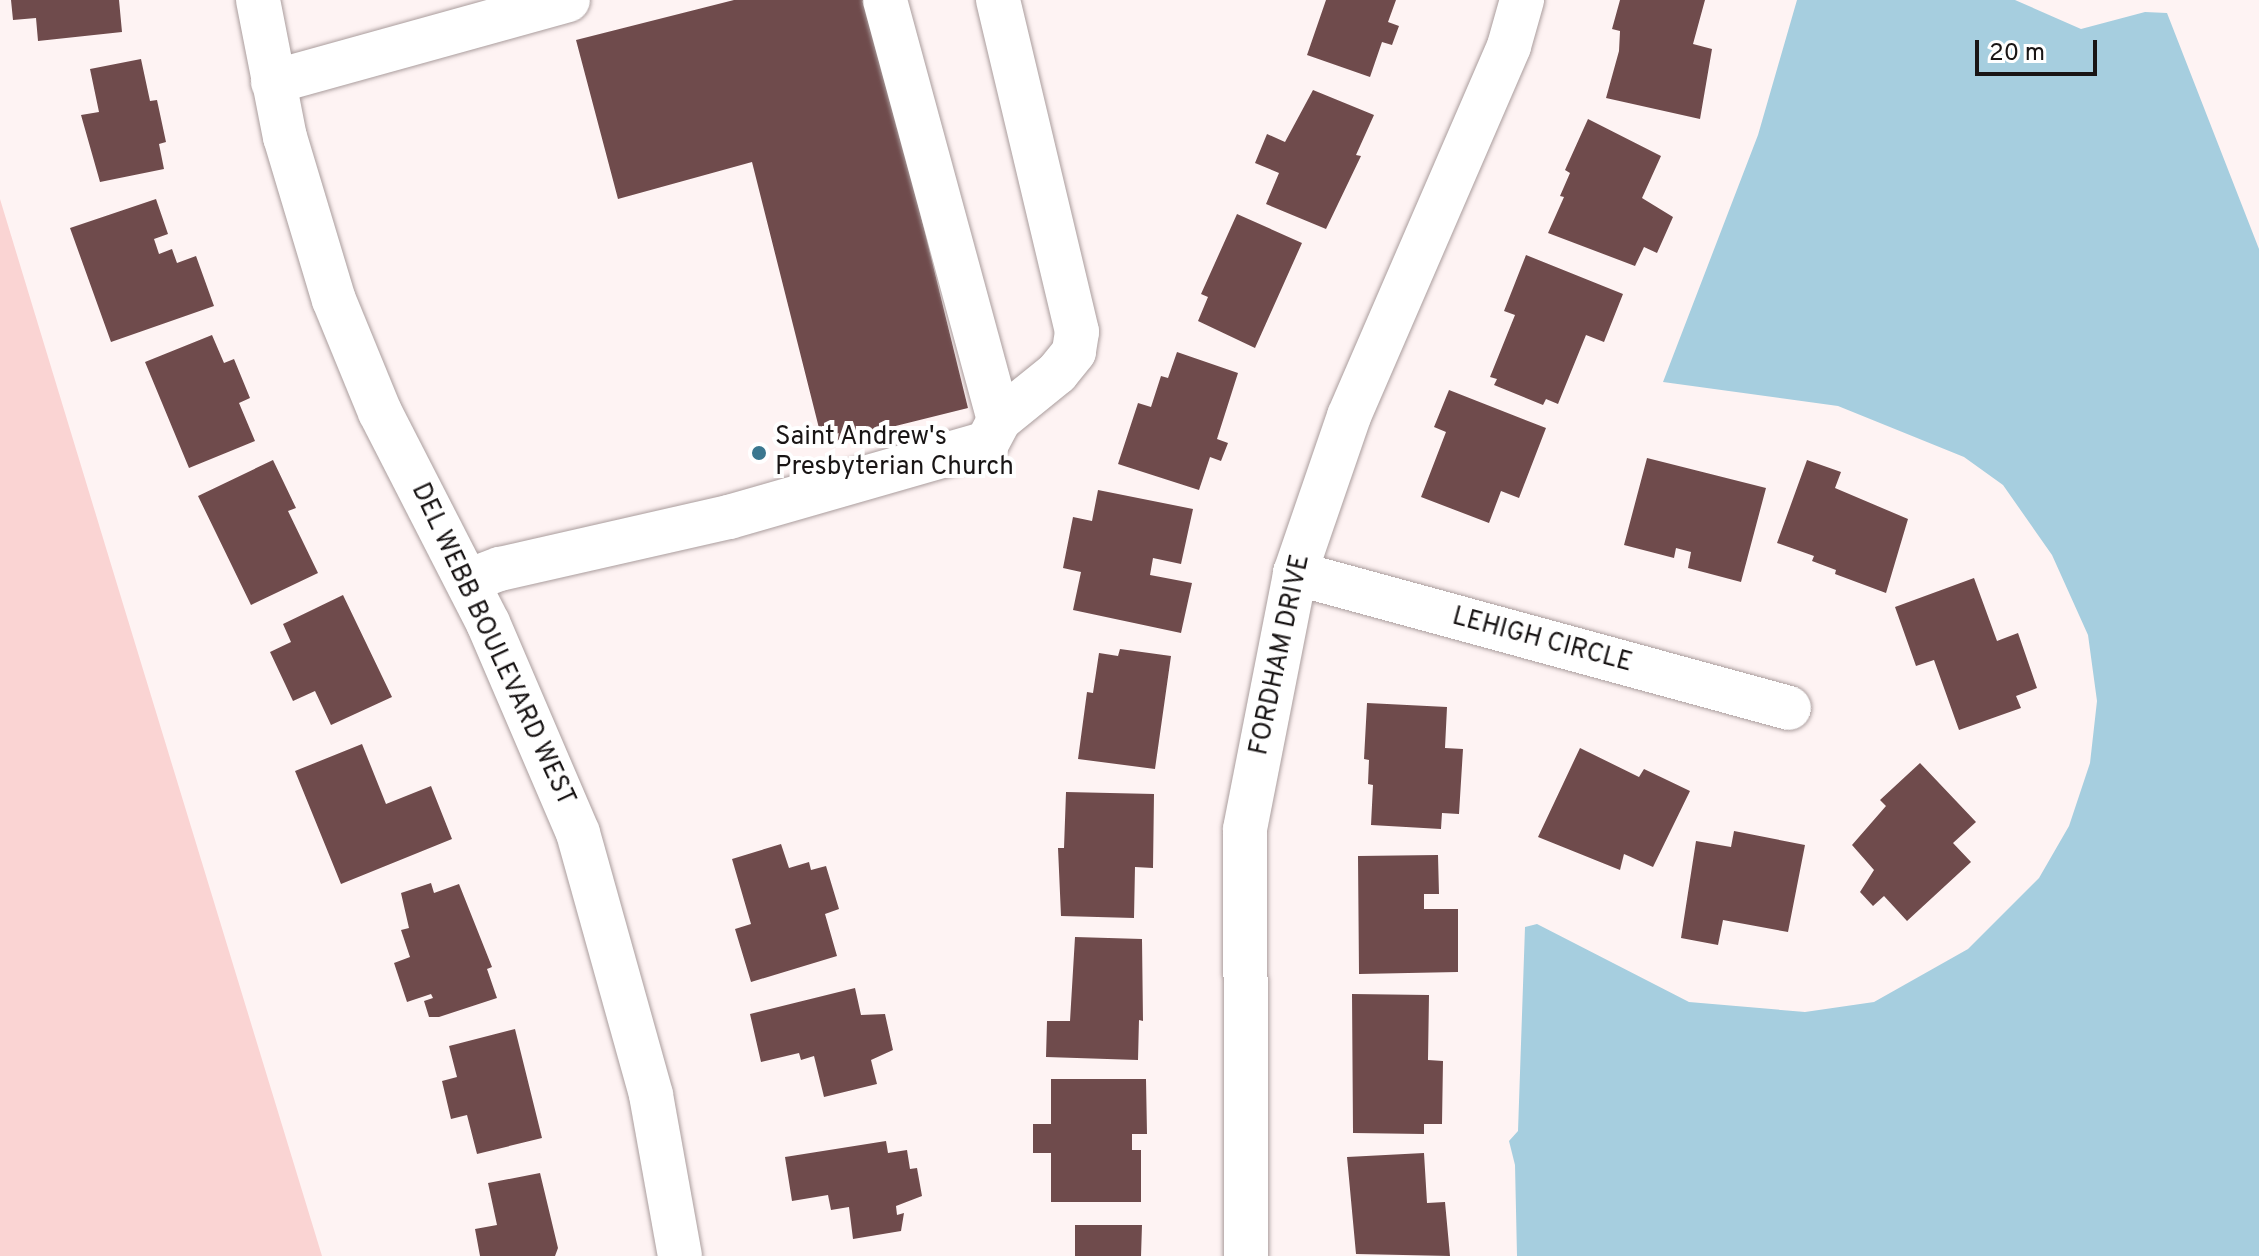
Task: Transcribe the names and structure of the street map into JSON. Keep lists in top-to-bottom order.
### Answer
{
  "streets": {
    "street": ["LEHIGH CIRCLE", "DEL WEBB BOULEVARD WEST", "FORDHAM DRIVE"]
  },
  "crossings": [
    ["LEHIGH CIRCLE", "FORDHAM DRIVE"]
  ],
  "places": ["Saint Andrew's Presbyterian Church"],
  "scale_bar": "20 m"
}
